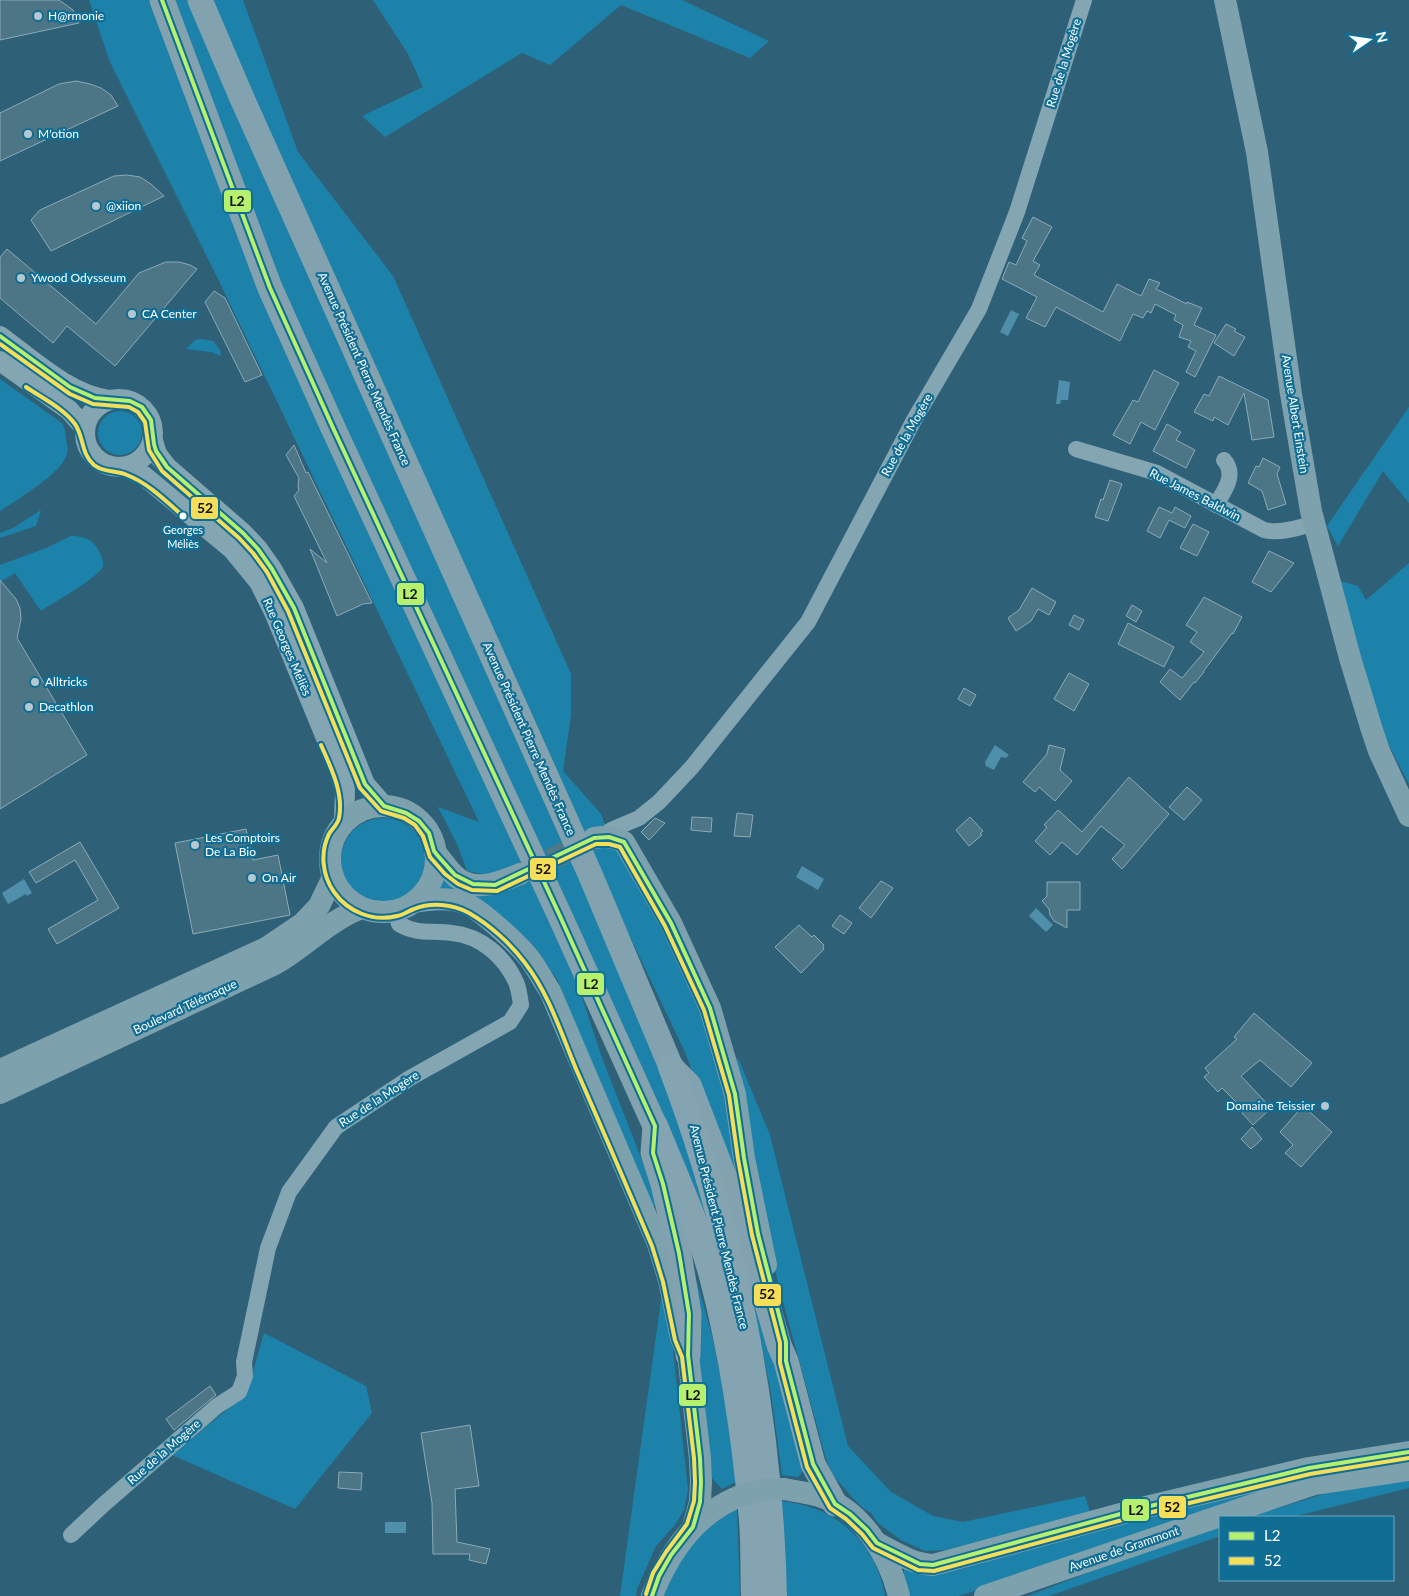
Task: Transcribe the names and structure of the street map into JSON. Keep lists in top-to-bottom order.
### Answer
{
  "streets": {
    "highway": ["Avenue Président Pierre Mendès France"],
    "main road": ["Avenue Albert Einstein", "Boulevard Télémaque", "Avenue de Grammont"],
    "street": ["Rue de la Mogère", "Rue James Baldwin", "Rue Georges Méliès"]
  },
  "crossings": [
    ["Rue de la Mogère", "Rue Georges Méliès"],
    ["Rue de la Mogère", "Boulevard Télémaque"],
    ["Avenue Albert Einstein", "Rue James Baldwin"],
    ["Rue Georges Méliès", "Boulevard Télémaque"]
  ],
  "places": [
    "H@rmonie",
    "M'otion",
    "@xiion",
    "Ywood Odysseum",
    "CA Center",
    "Georges Méliès",
    "Alltricks",
    "Decathlon",
    "Les Comptoirs De La Bio",
    "On Air",
    "Domaine Teissier"
  ],
  "lines": ["transit line L2", "transit line 52"],
  "legend": ["L2", "52"],
  "north": "right"
}
